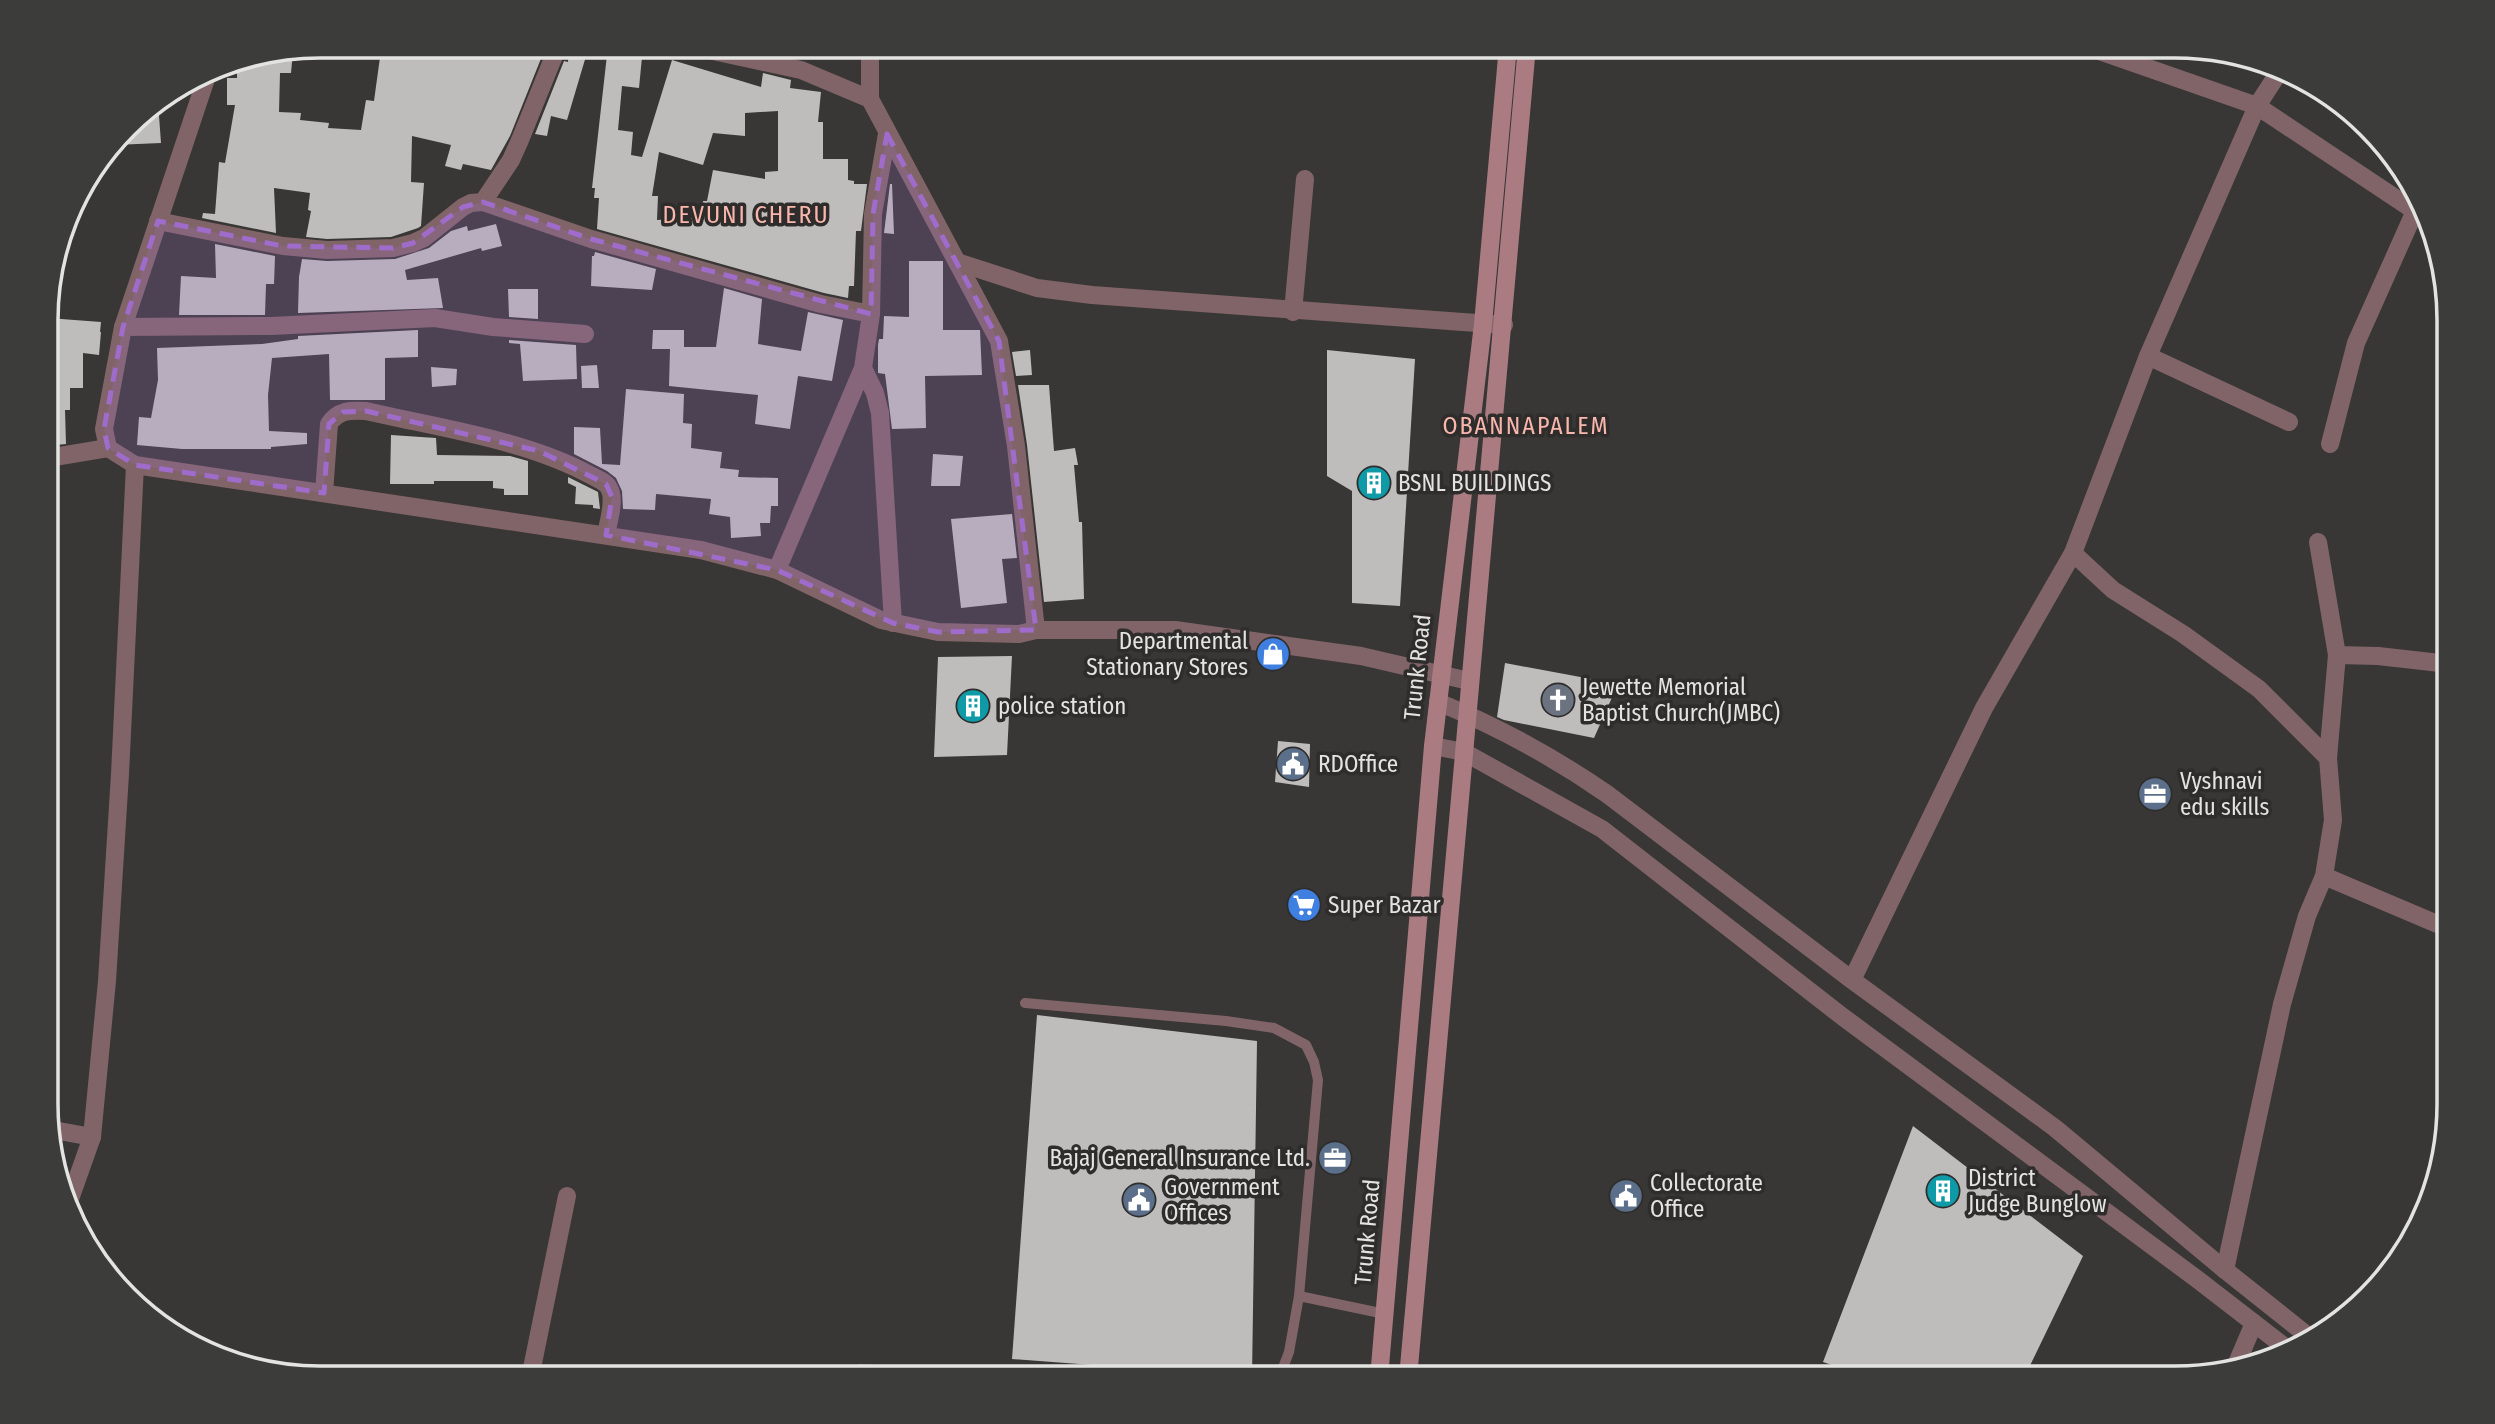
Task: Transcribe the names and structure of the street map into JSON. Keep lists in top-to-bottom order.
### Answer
{
  "streets": {
    "main road": ["Trunk Road"]
  },
  "districts": ["DEVUNI CHERU", "OBANNAPALEM"],
  "places": {
    "building": ["BSNL BUILDINGS", "police station", "District Judge Bunglow"],
    "shop": ["Departmental Stationary Stores"],
    "church": ["Jewette Memorial Baptist Church(JMBC)"],
    "public building": ["RDOffice", "Collectorate Office", "Government Offices"],
    "office": ["Vyshnavi edu skills", "Bajaj General Insurance Ltd."],
    "supermarket": ["Super Bazar"]
  }
}
